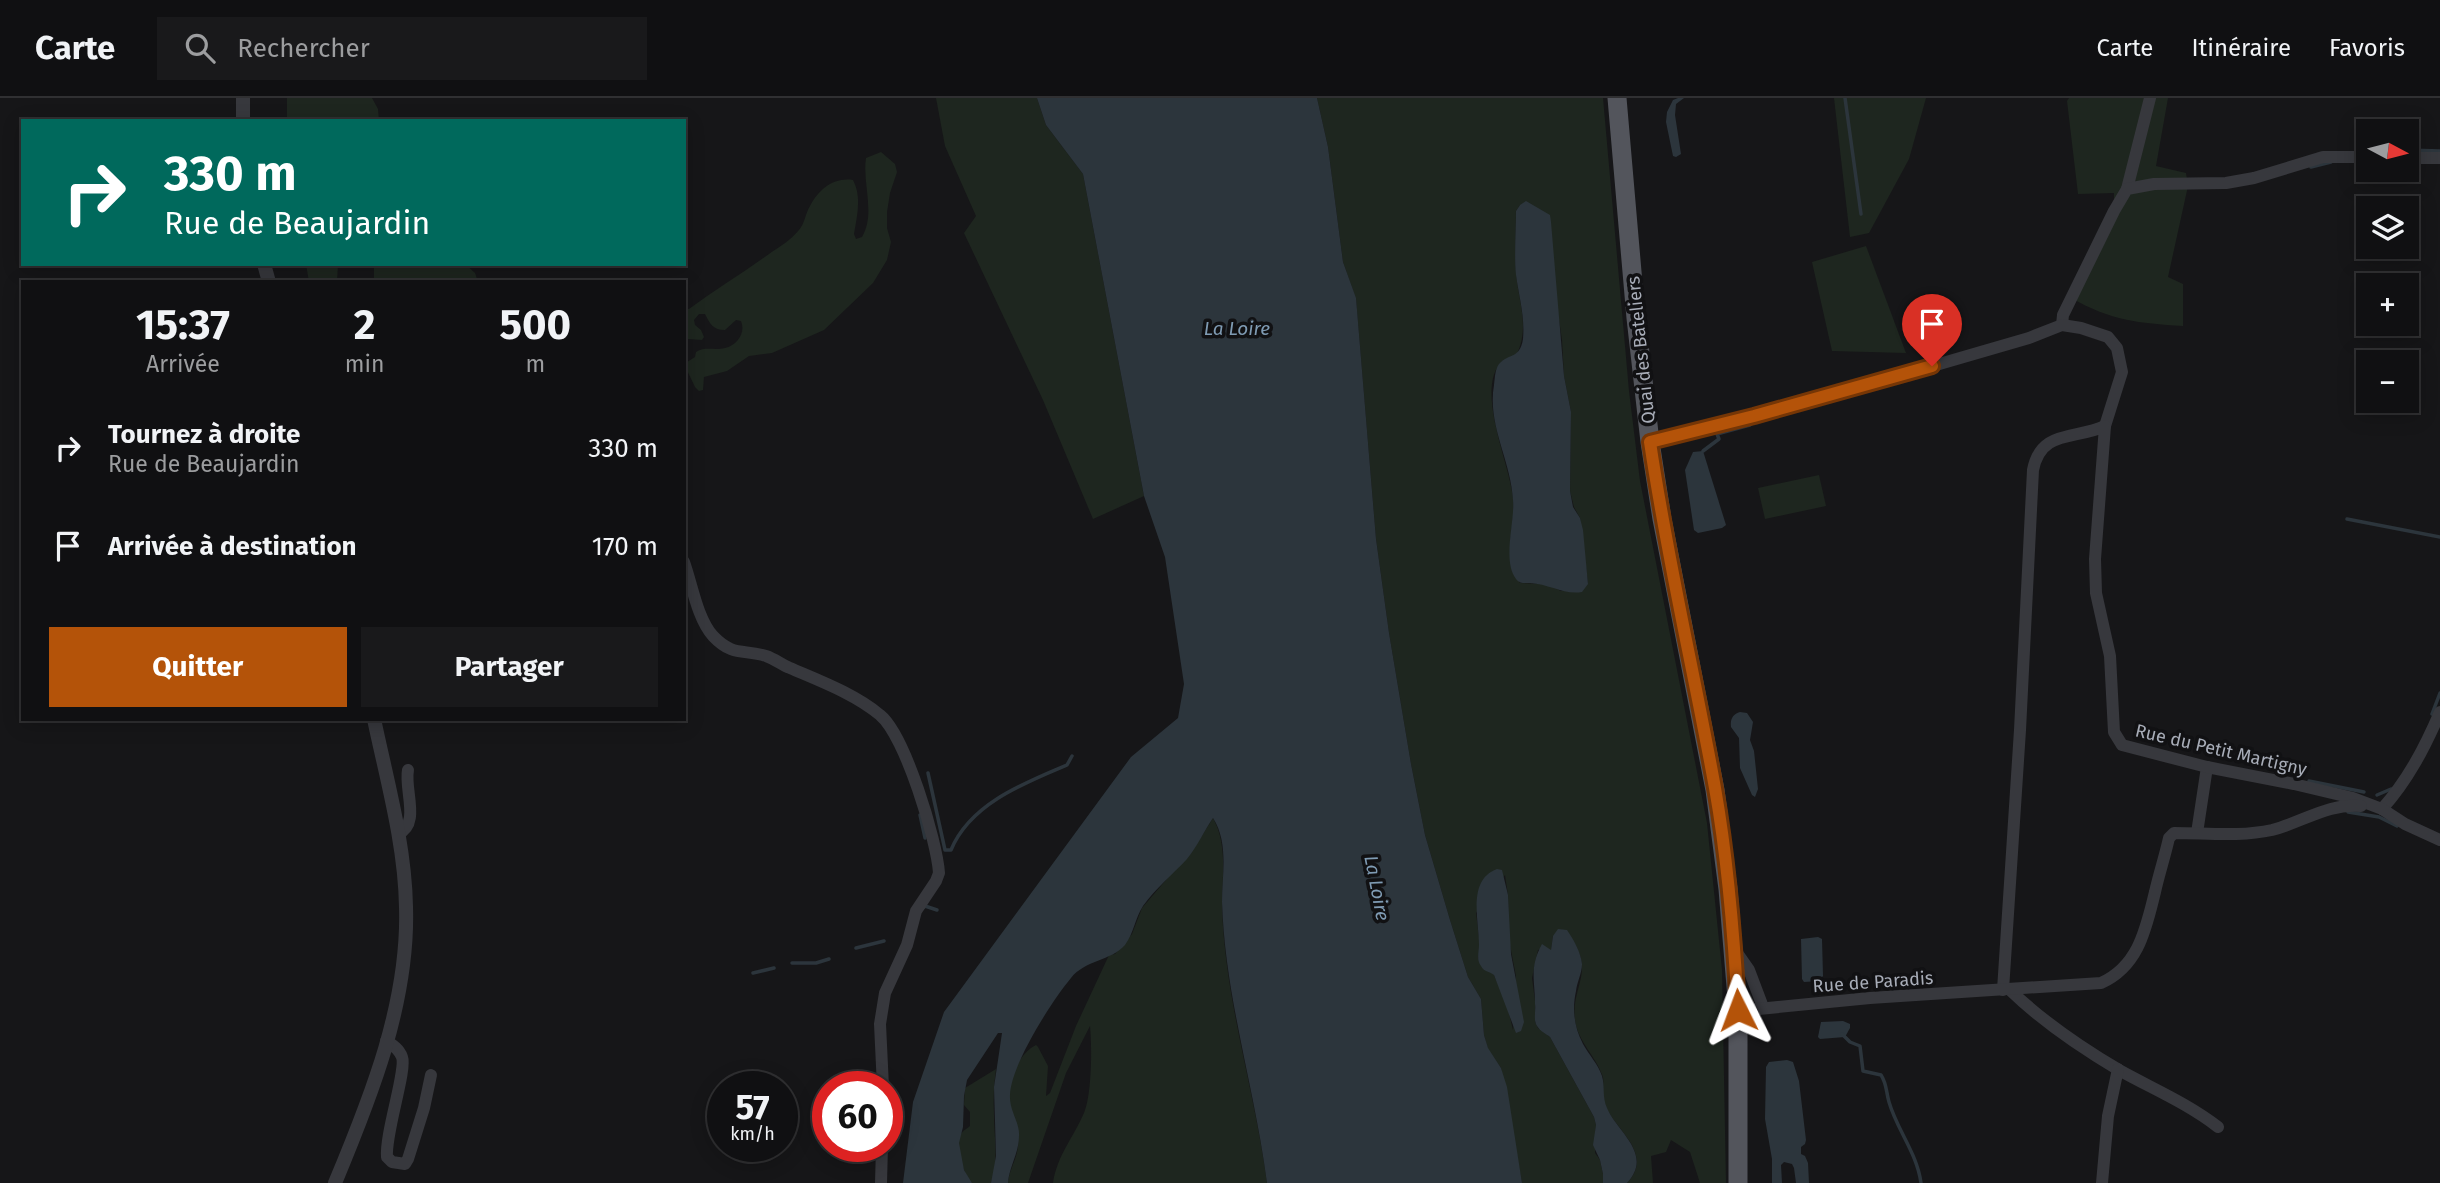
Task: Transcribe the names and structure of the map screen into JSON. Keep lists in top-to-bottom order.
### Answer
{
  "streets": {
    "main road": ["Quai des Bateliers"],
    "street": ["Rue du Petit Martigny", "Rue de Paradis"]
  },
  "crossings": [
    ["Quai des Bateliers", "Rue de Paradis"]
  ],
  "water": ["La Loire"],
  "north": "right",
  "page": {
    "header": "Carte",
    "search": "Rechercher",
    "nav": ["Carte", "Itinéraire", "Favoris"],
    "map_buttons": ["+", "−"],
    "turn": ["330 m", "Rue de Beaujardin"],
    "eta": [
      "15:37",
      "Arrivée",
      "2",
      "min",
      "500",
      "m"
    ],
    "list": [
      {
        "name": "Tournez à droite",
        "note": "Rue de Beaujardin",
        "value": "330 m"
      },
      {
        "name": "Arrivée à destination",
        "value": "170 m"
      }
    ],
    "buttons": ["Quitter", "Partager"],
    "speed": "57 km/h",
    "limit": "60"
  }
}
